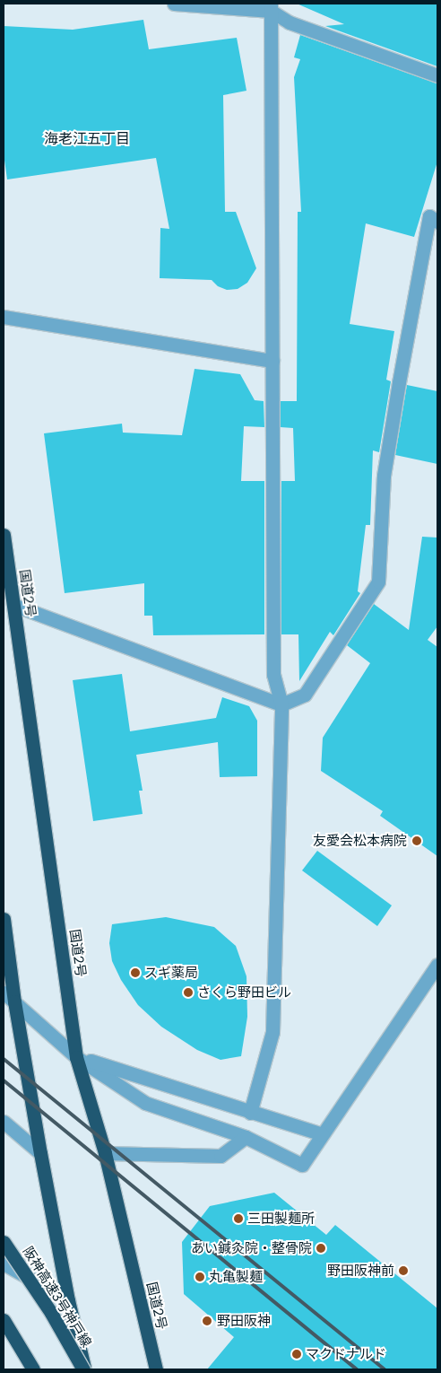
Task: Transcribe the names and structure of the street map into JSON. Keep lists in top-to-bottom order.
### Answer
{
  "streets": {
    "highway": ["国道2号", "阪神高速3号神戸線"]
  },
  "districts": ["海老江五丁目"],
  "places": [
    "友愛会松本病院",
    "スギ薬局",
    "さくら野田ビル",
    "三田製麺所",
    "あい鍼灸院・整骨院",
    "野田阪神前",
    "丸亀製麺",
    "野田阪神",
    "マクドナルド"
  ]
}
